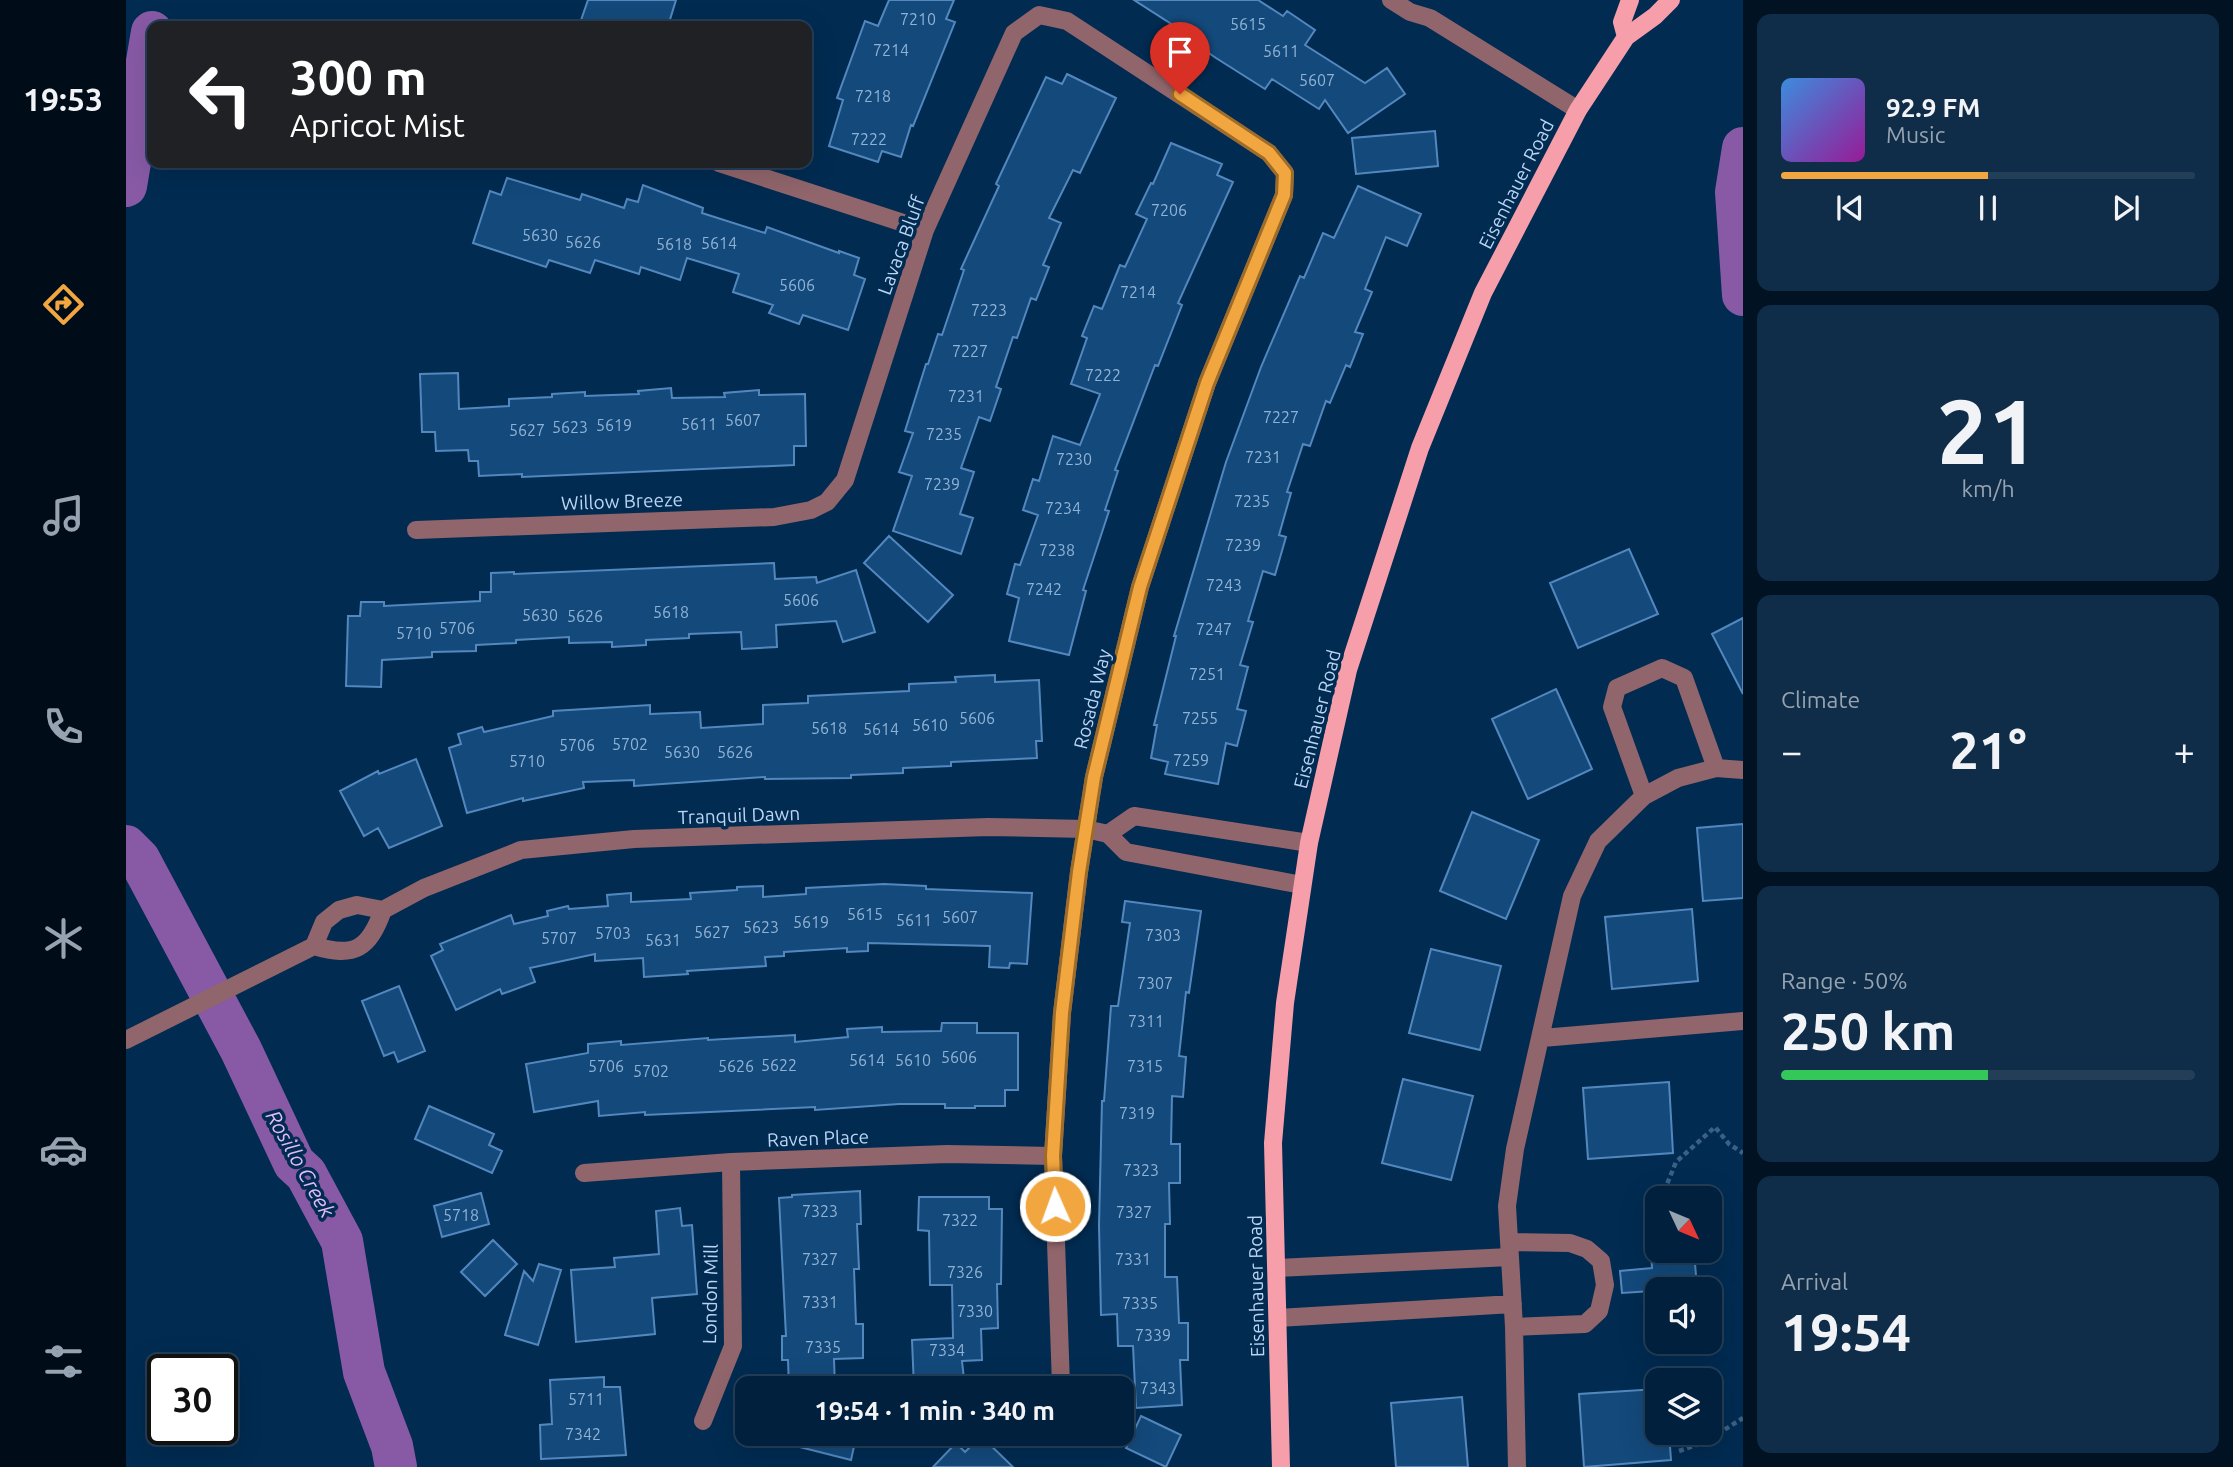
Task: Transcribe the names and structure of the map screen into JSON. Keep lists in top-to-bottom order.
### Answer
{
  "streets": {
    "main road": ["Eisenhauer Road"],
    "street": [
      "Lavaca Bluff",
      "Willow Breeze",
      "Rosada Way",
      "Tranquil Dawn",
      "Raven Place",
      "London Mill"
    ]
  },
  "crossings": [
    ["Eisenhauer Road", "Tranquil Dawn"],
    ["Lavaca Bluff", "Willow Breeze"],
    ["Lavaca Bluff", "Rosada Way"],
    ["Rosada Way", "Tranquil Dawn"],
    ["Rosada Way", "Raven Place"],
    ["Raven Place", "London Mill"]
  ],
  "water": ["Rosillo Creek"],
  "house_numbers": [
    "7210",
    "5615",
    "7214",
    "5611",
    "5607",
    "7218",
    "7222",
    "7206",
    "5630",
    "5626",
    "5614",
    "5618",
    "5606",
    "7214",
    "7223",
    "7227",
    "7222",
    "7231",
    "7227",
    "5607",
    "5611",
    "5619",
    "5623",
    "5627",
    "7235",
    "7231",
    "7230",
    "7239",
    "7235",
    "7234",
    "7239",
    "7238",
    "7243",
    "7242",
    "5606",
    "5618",
    "5630",
    "5626",
    "5706",
    "7247",
    "5710",
    "7251",
    "5606",
    "7255",
    "5610",
    "5618",
    "5614",
    "5702",
    "5706",
    "5630",
    "5626",
    "7259",
    "5710",
    "5615",
    "5607",
    "5611",
    "5619",
    "5623",
    "5627",
    "5703",
    "7303",
    "5707",
    "5631",
    "7307",
    "7311",
    "5606",
    "5614",
    "5610",
    "5622",
    "5706",
    "5626",
    "7315",
    "5702",
    "7319",
    "7323",
    "7323",
    "7327",
    "5718",
    "7322",
    "7327",
    "7331",
    "7326",
    "7331",
    "7335",
    "7330",
    "7339",
    "7335",
    "7334",
    "7343",
    "5711",
    "7342"
  ],
  "north": "bottom right",
  "page": {
    "tabs": "19:53",
    "turn": ["300 m", "Apricot Mist"],
    "song": ["92.9 FM", "Music"],
    "tile": [
      ["21", "km/h"],
      "Climate",
      ["Range · 50%", "250 km"],
      ["Arrival", "19:54"]
    ],
    "heat": ["−", "21°", "+"],
    "limit": "30",
    "trip": "19:54 · 1 min · 340 m"
  }
}
